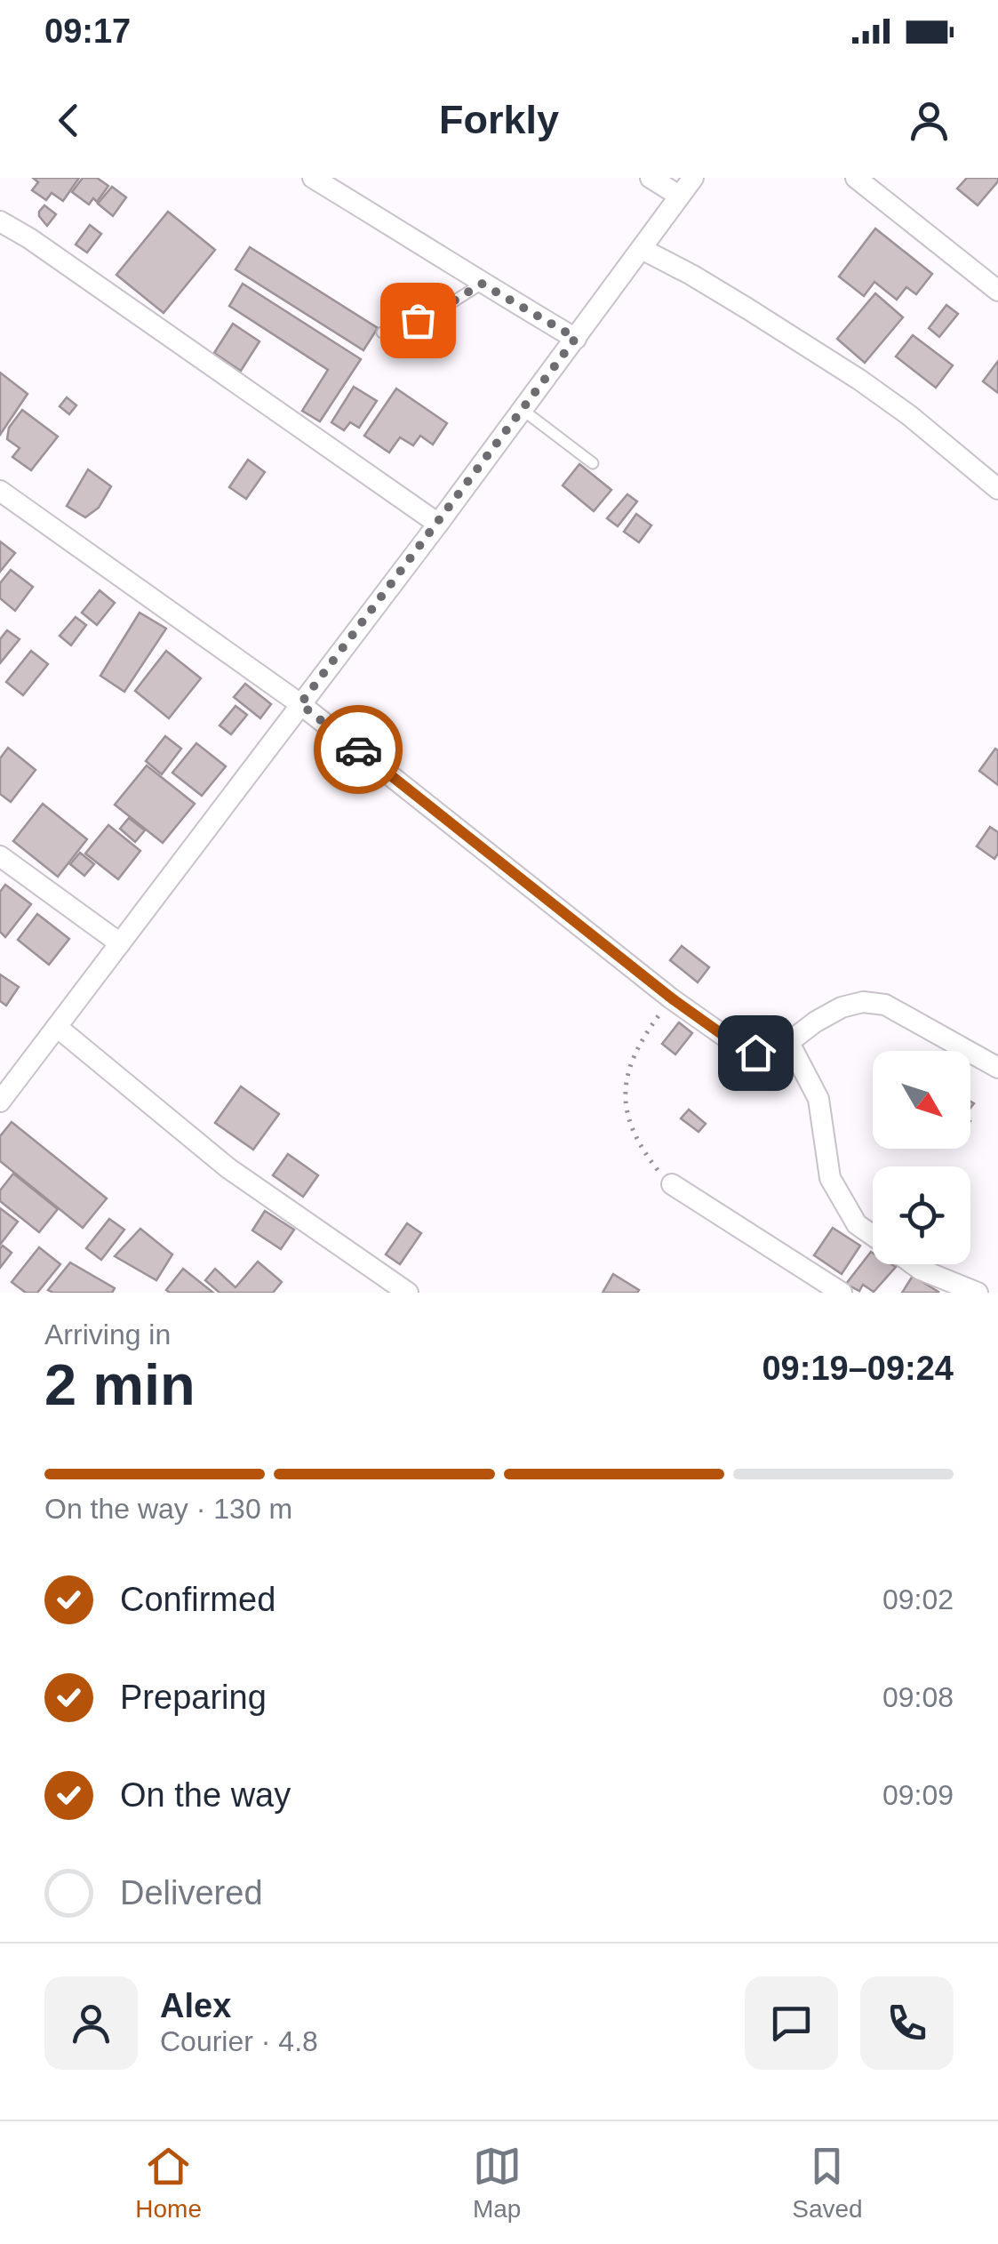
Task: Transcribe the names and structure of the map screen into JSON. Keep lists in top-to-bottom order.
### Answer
{
  "north": "bottom right",
  "page": {
    "status": "09:17",
    "header": "Forkly",
    "heading": ["2 min", "Arriving in", "09:19–09:24"],
    "panel": ["Alex", "Courier · 4.8"],
    "bar": "On the way · 130 m",
    "list": [
      ["Confirmed", "09:02"],
      ["Preparing", "09:08"],
      ["On the way", "09:09"],
      "Delivered"
    ],
    "tabs": ["Home", "Map", "Saved"]
  }
}
